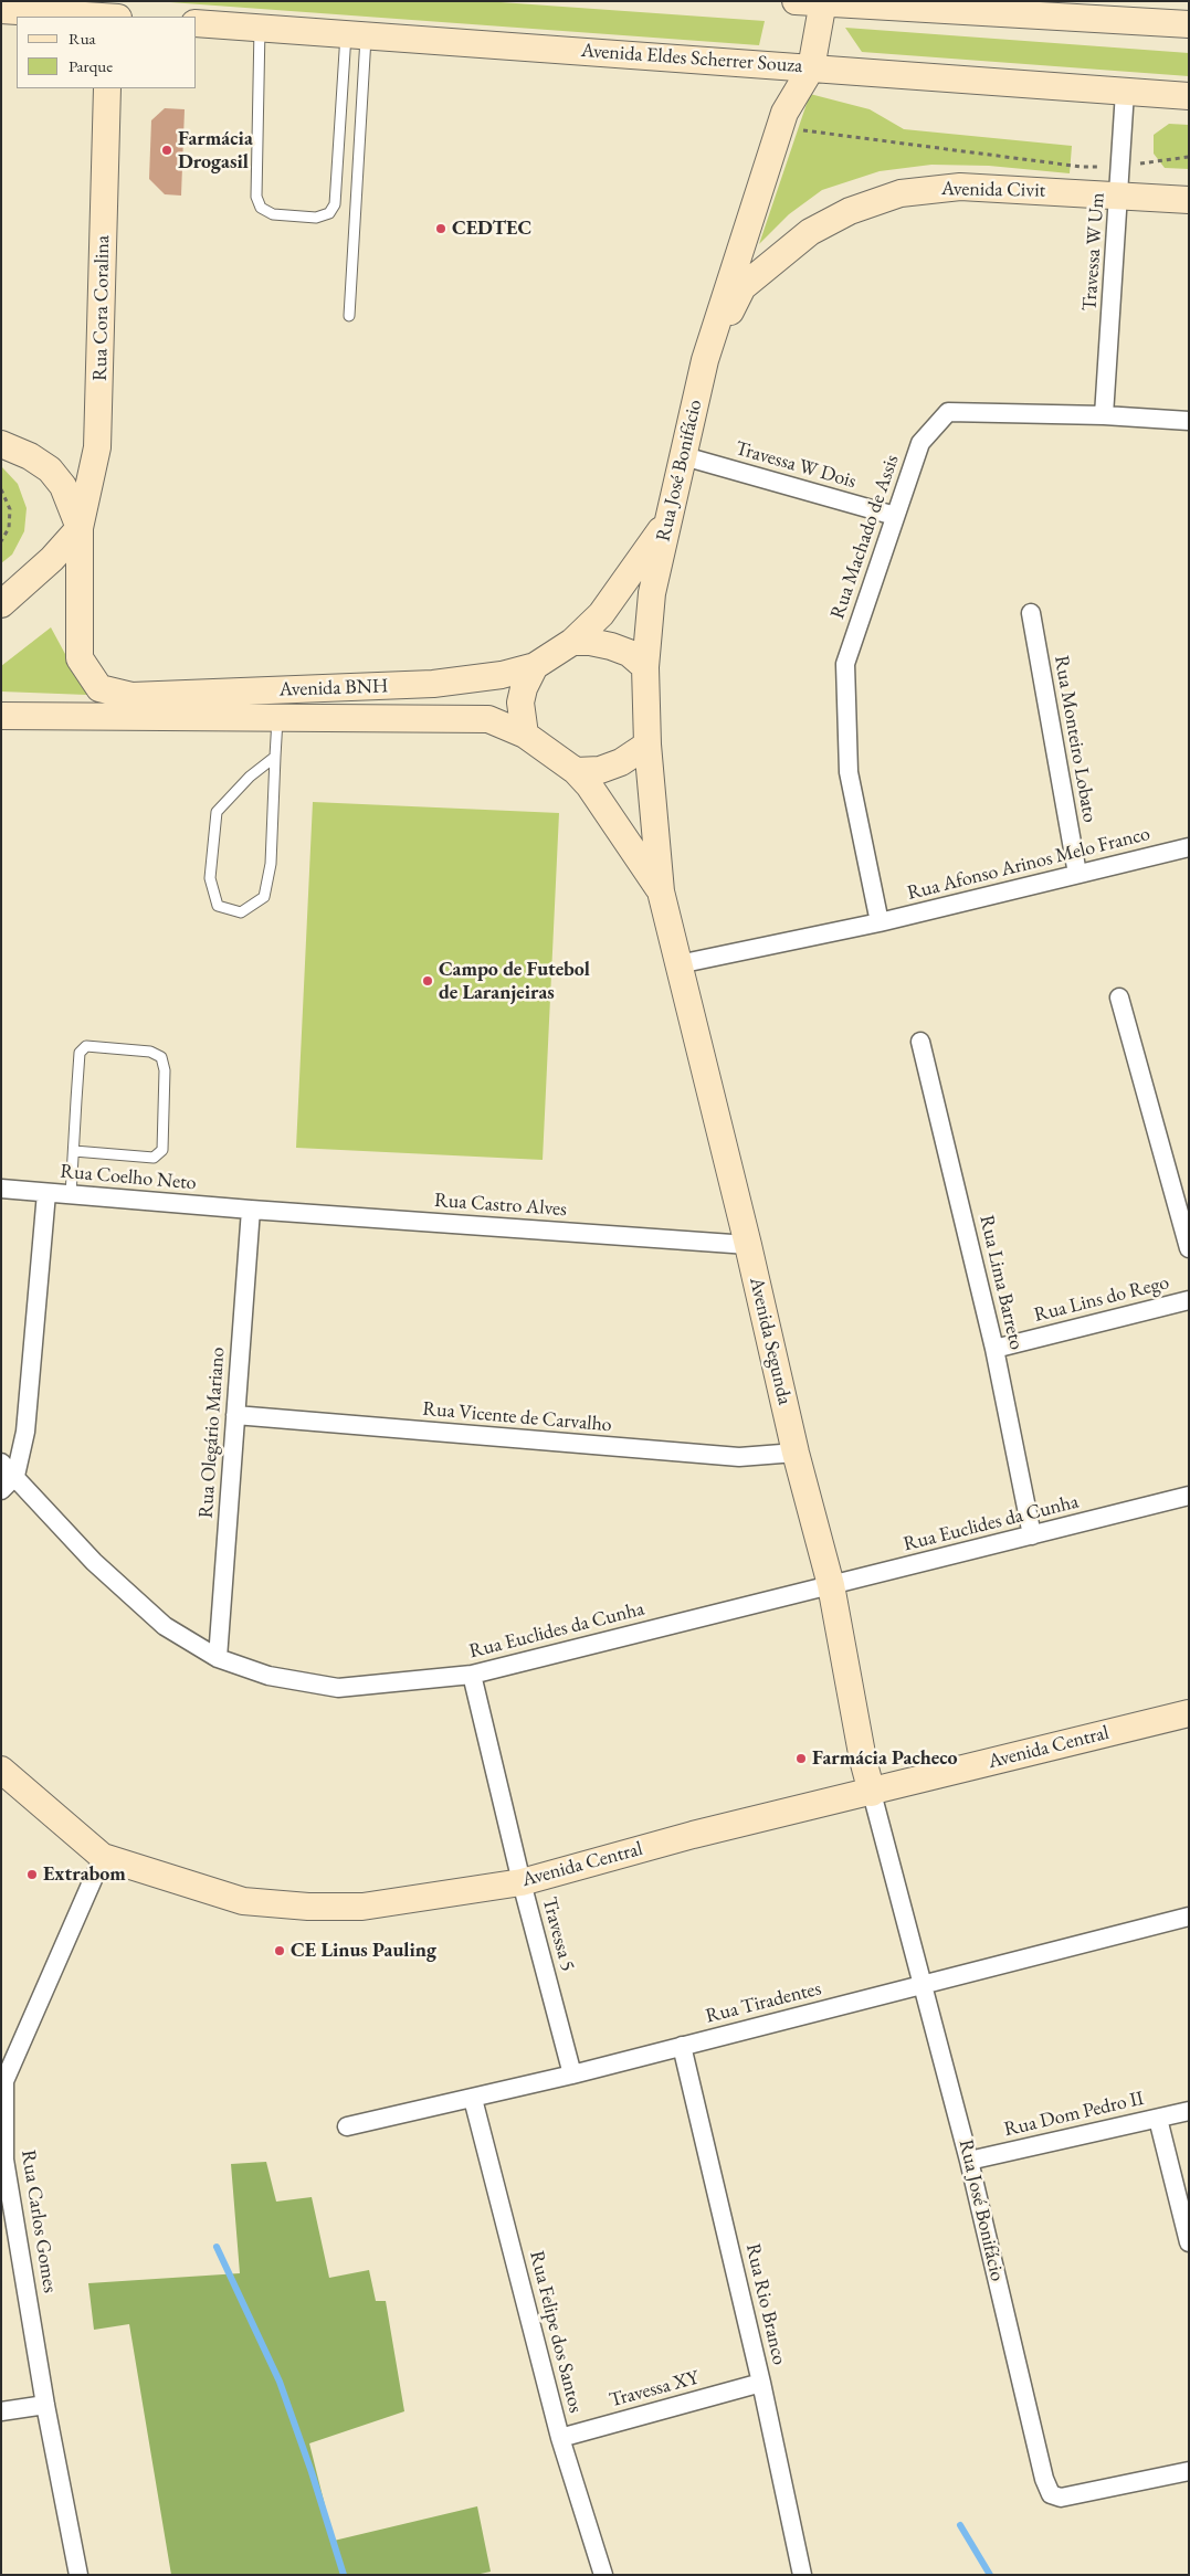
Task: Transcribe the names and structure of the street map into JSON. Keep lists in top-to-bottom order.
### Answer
{
  "streets": {
    "street": [
      "Avenida Eldes Scherrer Souza",
      "Avenida Civit",
      "Travessa W Um",
      "Rua Cora Coralina",
      "Travessa W Dois",
      "Rua José Bonifácio",
      "Rua Machado de Assis",
      "Avenida BNH",
      "Rua Monteiro Lobato",
      "Rua Afonso Arinos Melo Franco",
      "Rua Coelho Neto",
      "Rua Castro Alves",
      "Rua Lima Barreto",
      "Rua Lins do Rego",
      "Avenida Segunda",
      "Rua Vicente de Carvalho",
      "Rua Olegário Mariano",
      "Rua Euclides da Cunha",
      "Avenida Central",
      "Travessa 5",
      "Rua Tiradentes",
      "Rua Dom Pedro II",
      "Rua Carlos Gomes",
      "Rua Rio Branco",
      "Rua Felipe dos Santos",
      "Travessa XY"
    ]
  },
  "crossings": [
    ["Avenida Eldes Scherrer Souza", "Travessa W Um"],
    ["Avenida Eldes Scherrer Souza", "Rua José Bonifácio"],
    ["Avenida Civit", "Travessa W Um"],
    ["Avenida Civit", "Rua José Bonifácio"],
    ["Travessa W Um", "Rua Machado de Assis"],
    ["Rua Cora Coralina", "Avenida BNH"],
    ["Travessa W Dois", "Rua José Bonifácio"],
    ["Travessa W Dois", "Rua Machado de Assis"],
    ["Rua José Bonifácio", "Avenida BNH"],
    ["Rua José Bonifácio", "Avenida Segunda"],
    ["Rua José Bonifácio", "Avenida Central"],
    ["Rua José Bonifácio", "Rua Tiradentes"],
    ["Rua José Bonifácio", "Rua Dom Pedro II"],
    ["Rua Machado de Assis", "Rua Afonso Arinos Melo Franco"],
    ["Avenida BNH", "Avenida Segunda"],
    ["Rua Monteiro Lobato", "Rua Afonso Arinos Melo Franco"],
    ["Rua Afonso Arinos Melo Franco", "Avenida Segunda"],
    ["Rua Coelho Neto", "Rua Castro Alves"],
    ["Rua Coelho Neto", "Rua Olegário Mariano"],
    ["Rua Castro Alves", "Avenida Segunda"],
    ["Rua Castro Alves", "Rua Olegário Mariano"],
    ["Rua Lima Barreto", "Rua Lins do Rego"],
    ["Rua Lima Barreto", "Rua Euclides da Cunha"],
    ["Avenida Segunda", "Rua Vicente de Carvalho"],
    ["Avenida Segunda", "Rua Euclides da Cunha"],
    ["Avenida Segunda", "Avenida Central"],
    ["Rua Vicente de Carvalho", "Rua Olegário Mariano"],
    ["Rua Olegário Mariano", "Rua Euclides da Cunha"],
    ["Rua Euclides da Cunha", "Travessa 5"],
    ["Avenida Central", "Travessa 5"],
    ["Avenida Central", "Rua Carlos Gomes"],
    ["Travessa 5", "Rua Tiradentes"],
    ["Rua Tiradentes", "Rua Rio Branco"],
    ["Rua Tiradentes", "Rua Felipe dos Santos"],
    ["Rua Rio Branco", "Travessa XY"],
    ["Rua Felipe dos Santos", "Travessa XY"]
  ],
  "places": [
    "Farmácia Drogasil",
    "CEDTEC",
    "Campo de Futebol de Laranjeiras",
    "Farmácia Pacheco",
    "Extrabom",
    "CE Linus Pauling"
  ],
  "legend": ["Rua", "Parque"]
}
